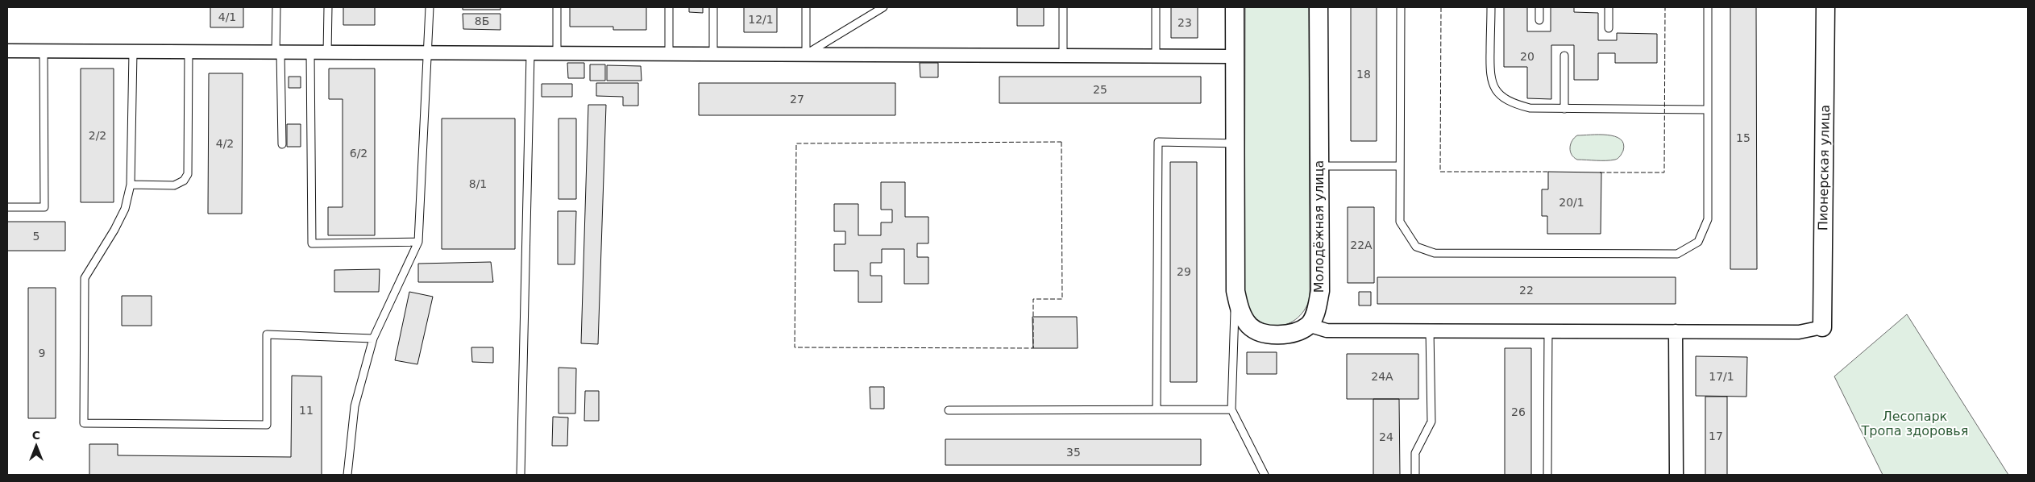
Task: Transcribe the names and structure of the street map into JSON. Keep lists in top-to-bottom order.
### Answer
{
  "streets": {
    "main road": ["Пионерская улица", "Молодёжная улица"]
  },
  "parks": ["Лесопарк Тропа здоровья"],
  "house_numbers": [
    "4/1",
    "12/1",
    "8Б",
    "23",
    "20",
    "18",
    "25",
    "27",
    "2/2",
    "15",
    "4/2",
    "6/2",
    "8/1",
    "20/1",
    "5",
    "22А",
    "29",
    "22",
    "9",
    "24А",
    "17/1",
    "11",
    "26",
    "17",
    "24",
    "35"
  ],
  "north": "top"
}
